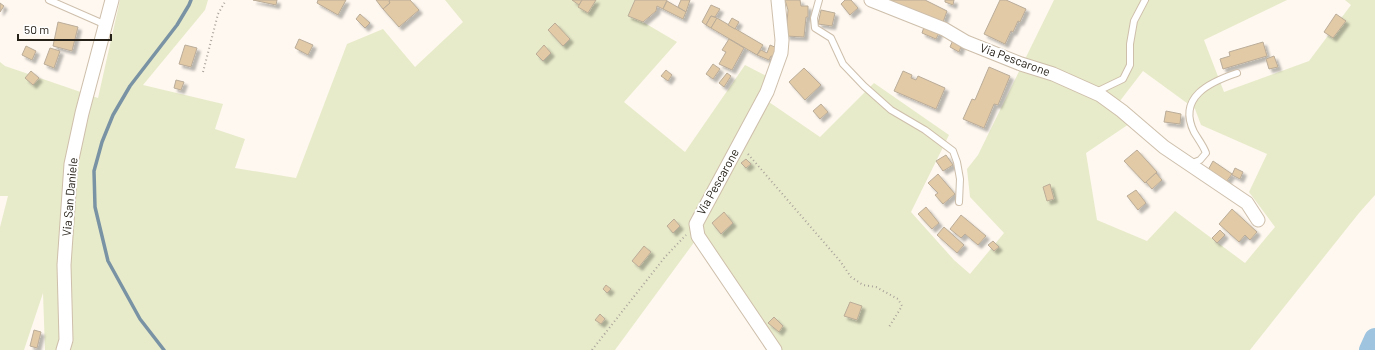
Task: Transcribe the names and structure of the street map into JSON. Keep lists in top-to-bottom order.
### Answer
{
  "streets": {
    "street": ["Via Pescarone", "Via San Daniele"]
  },
  "scale_bar": "50 m"
}
